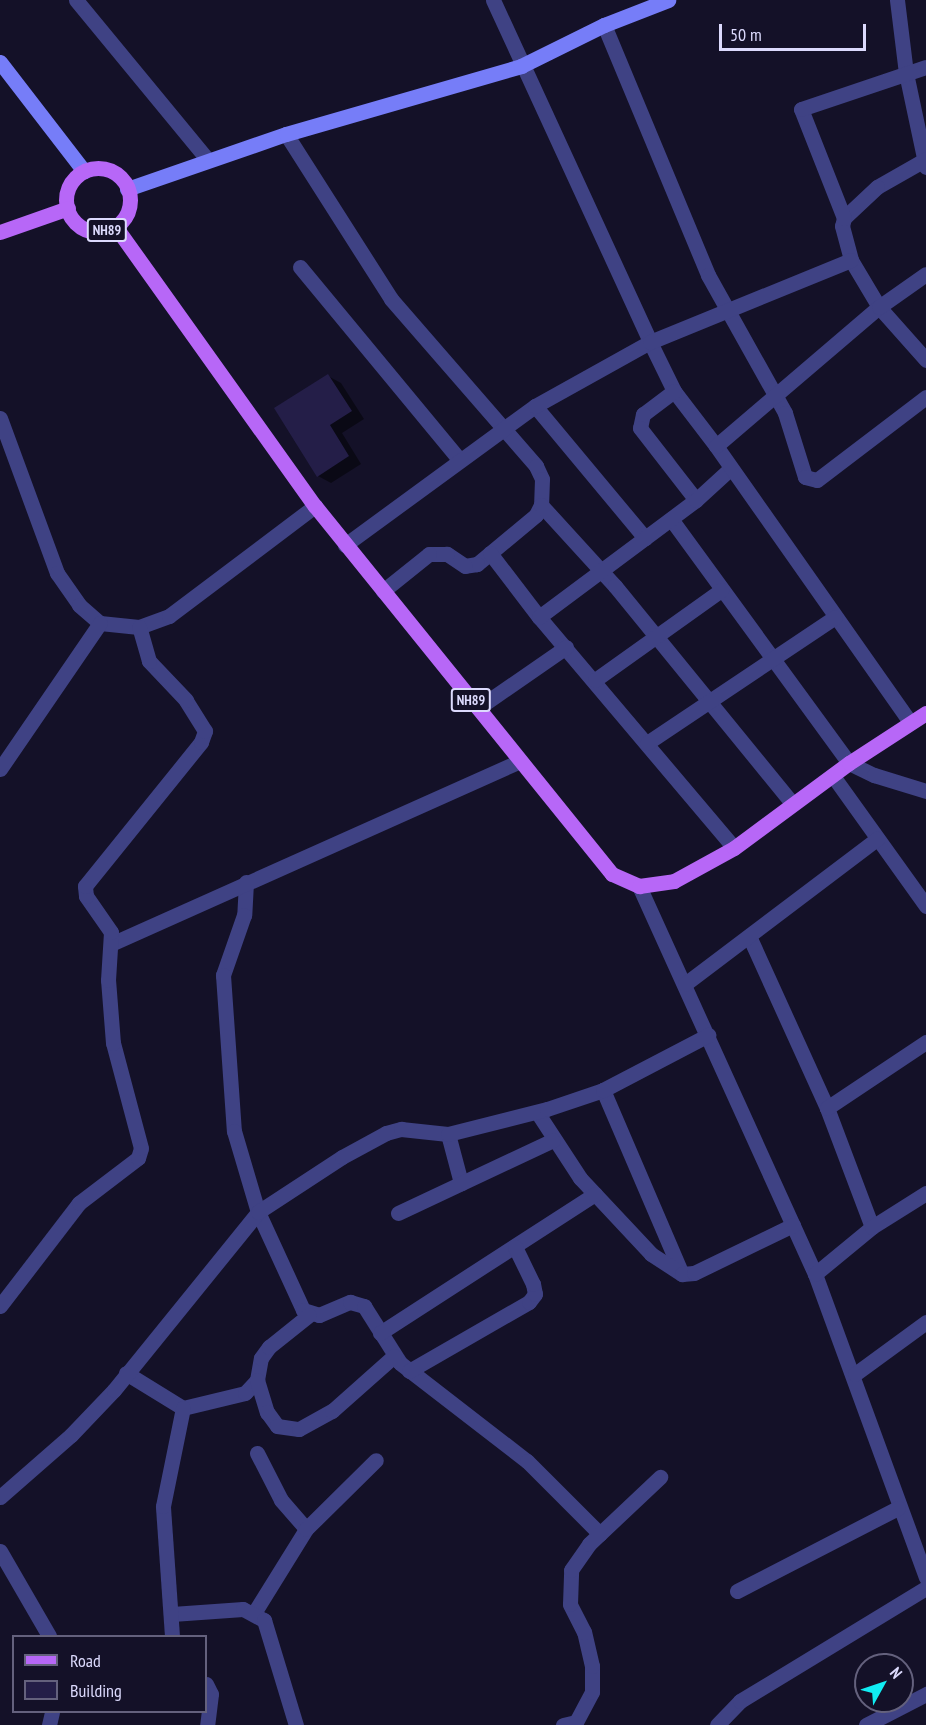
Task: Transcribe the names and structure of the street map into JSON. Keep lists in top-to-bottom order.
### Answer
{
  "streets": {
    "main road": ["NH89"]
  },
  "legend": ["Road", "Building"],
  "scale_bar": "50 m",
  "north": "top right"
}
